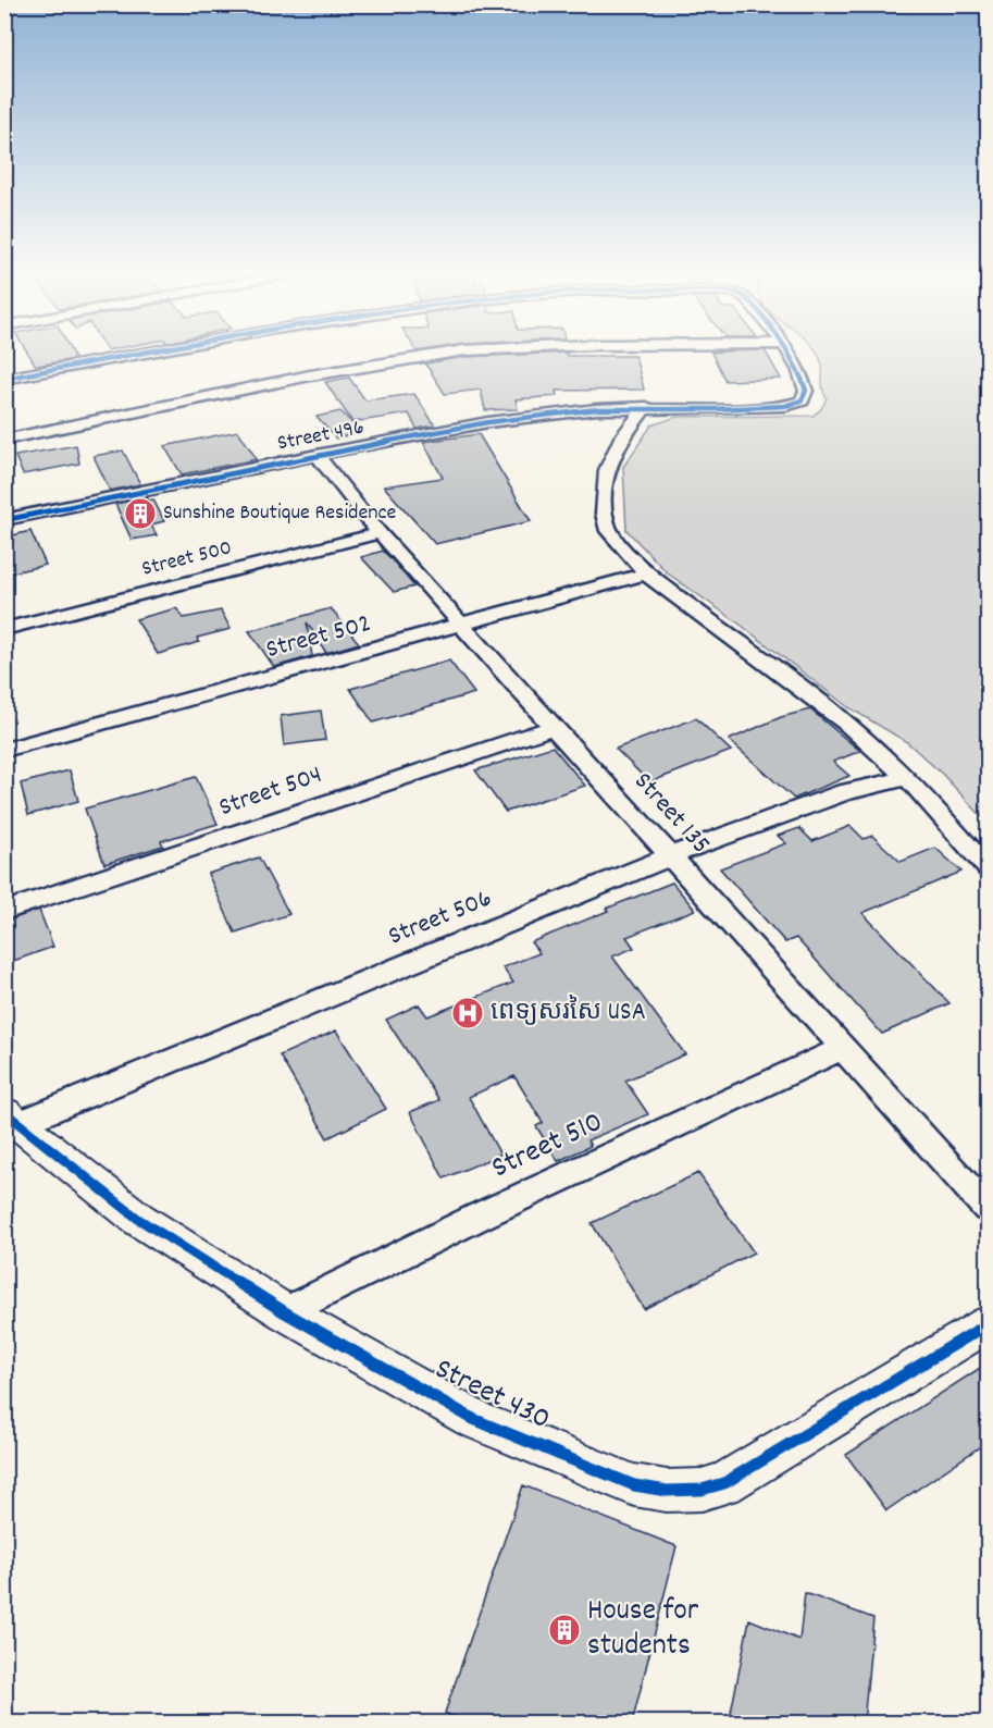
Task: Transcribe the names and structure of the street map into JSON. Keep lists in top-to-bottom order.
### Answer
{
  "streets": {
    "street": [
      "Street 496",
      "Street 500",
      "Street 502",
      "Street 504",
      "Street 135",
      "Street 506",
      "Street 510",
      "Street 430"
    ]
  },
  "crossings": [
    ["Street 496", "Street 135"],
    ["Street 500", "Street 135"],
    ["Street 502", "Street 135"],
    ["Street 504", "Street 135"],
    ["Street 135", "Street 506"],
    ["Street 135", "Street 510"],
    ["Street 506", "Street 430"],
    ["Street 510", "Street 430"]
  ],
  "places": {
    "building": ["Sunshine Boutique Residence", "House for students"],
    "hospital": ["ពេទ្យសរសៃ USA"]
  }
}
